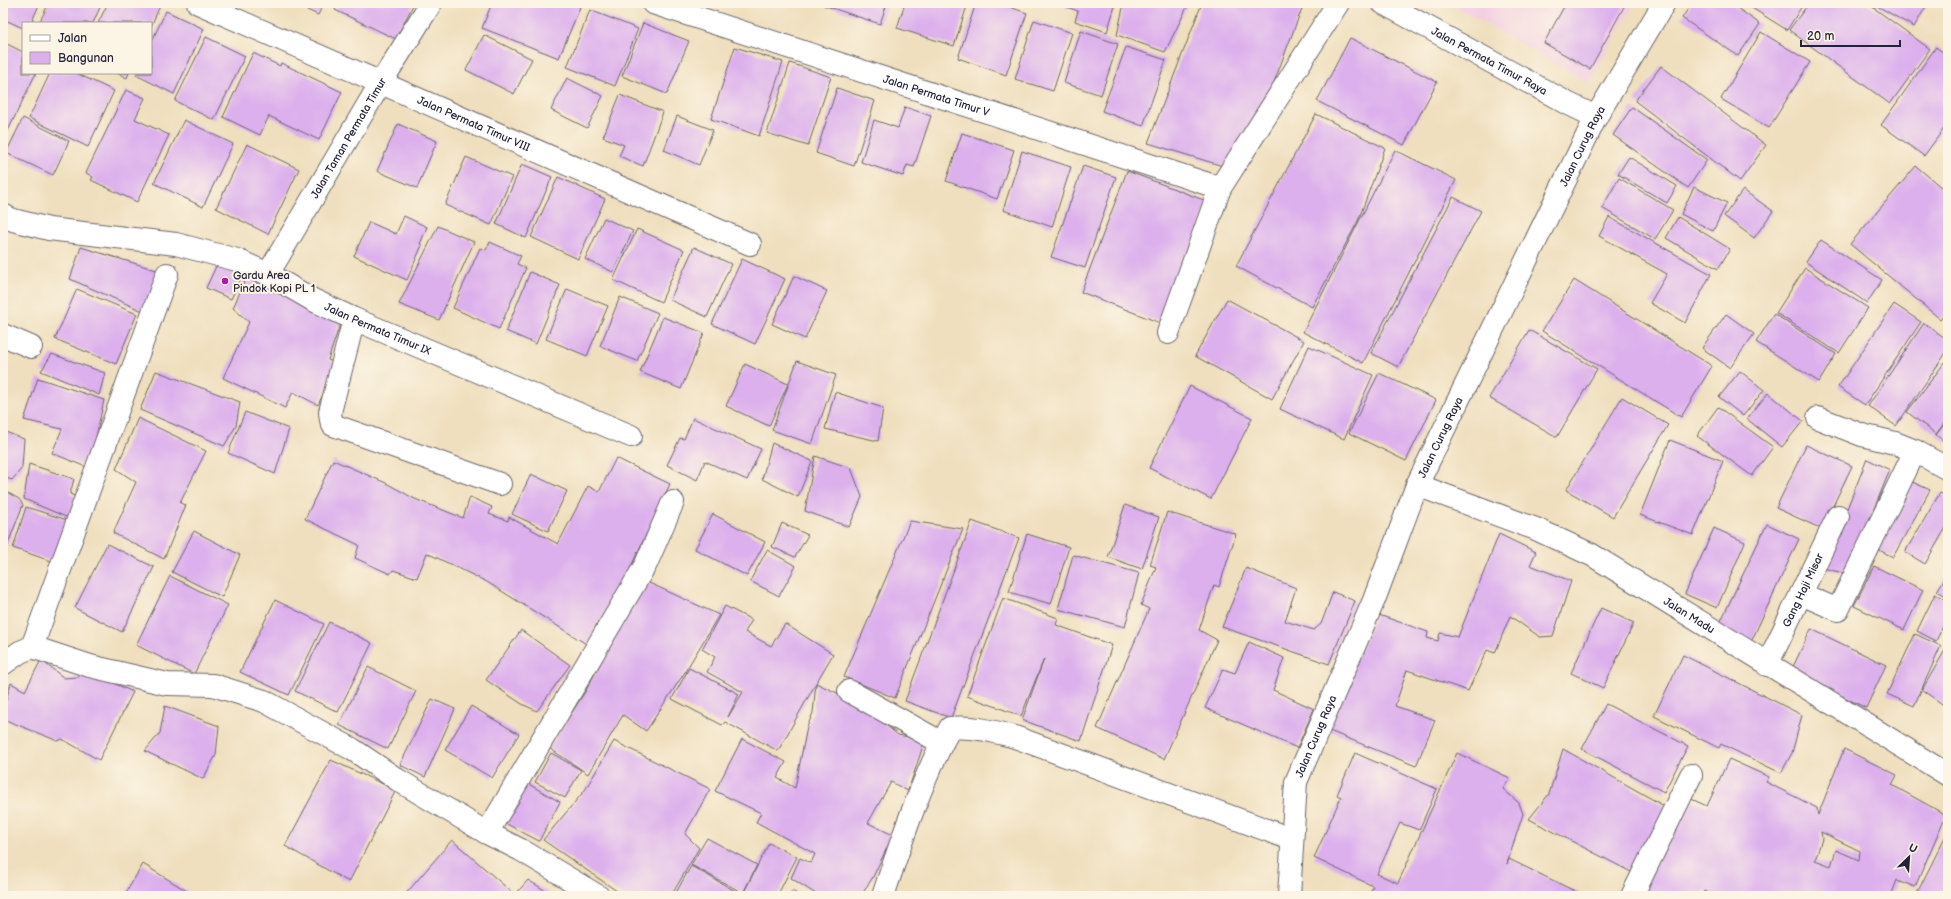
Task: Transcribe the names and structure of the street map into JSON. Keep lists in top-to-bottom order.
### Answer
{
  "streets": {
    "street": [
      "Jalan Permata Timur Raya",
      "Jalan Permata Timur V",
      "Jalan Permata Timur VIII",
      "Jalan Taman Permata Timur",
      "Jalan Curug Raya",
      "Jalan Permata Timur IX",
      "Gang Haji Misar",
      "Jalan Madu"
    ]
  },
  "crossings": [
    ["Jalan Permata Timur Raya", "Jalan Curug Raya"],
    ["Jalan Permata Timur VIII", "Jalan Taman Permata Timur"],
    ["Jalan Taman Permata Timur", "Jalan Permata Timur IX"],
    ["Jalan Curug Raya", "Jalan Madu"],
    ["Gang Haji Misar", "Jalan Madu"]
  ],
  "places": ["Gardu Area Pindok Kopi PL 1"],
  "legend": ["Jalan", "Bangunan"],
  "scale_bar": "20 m",
  "north": "top right"
}
